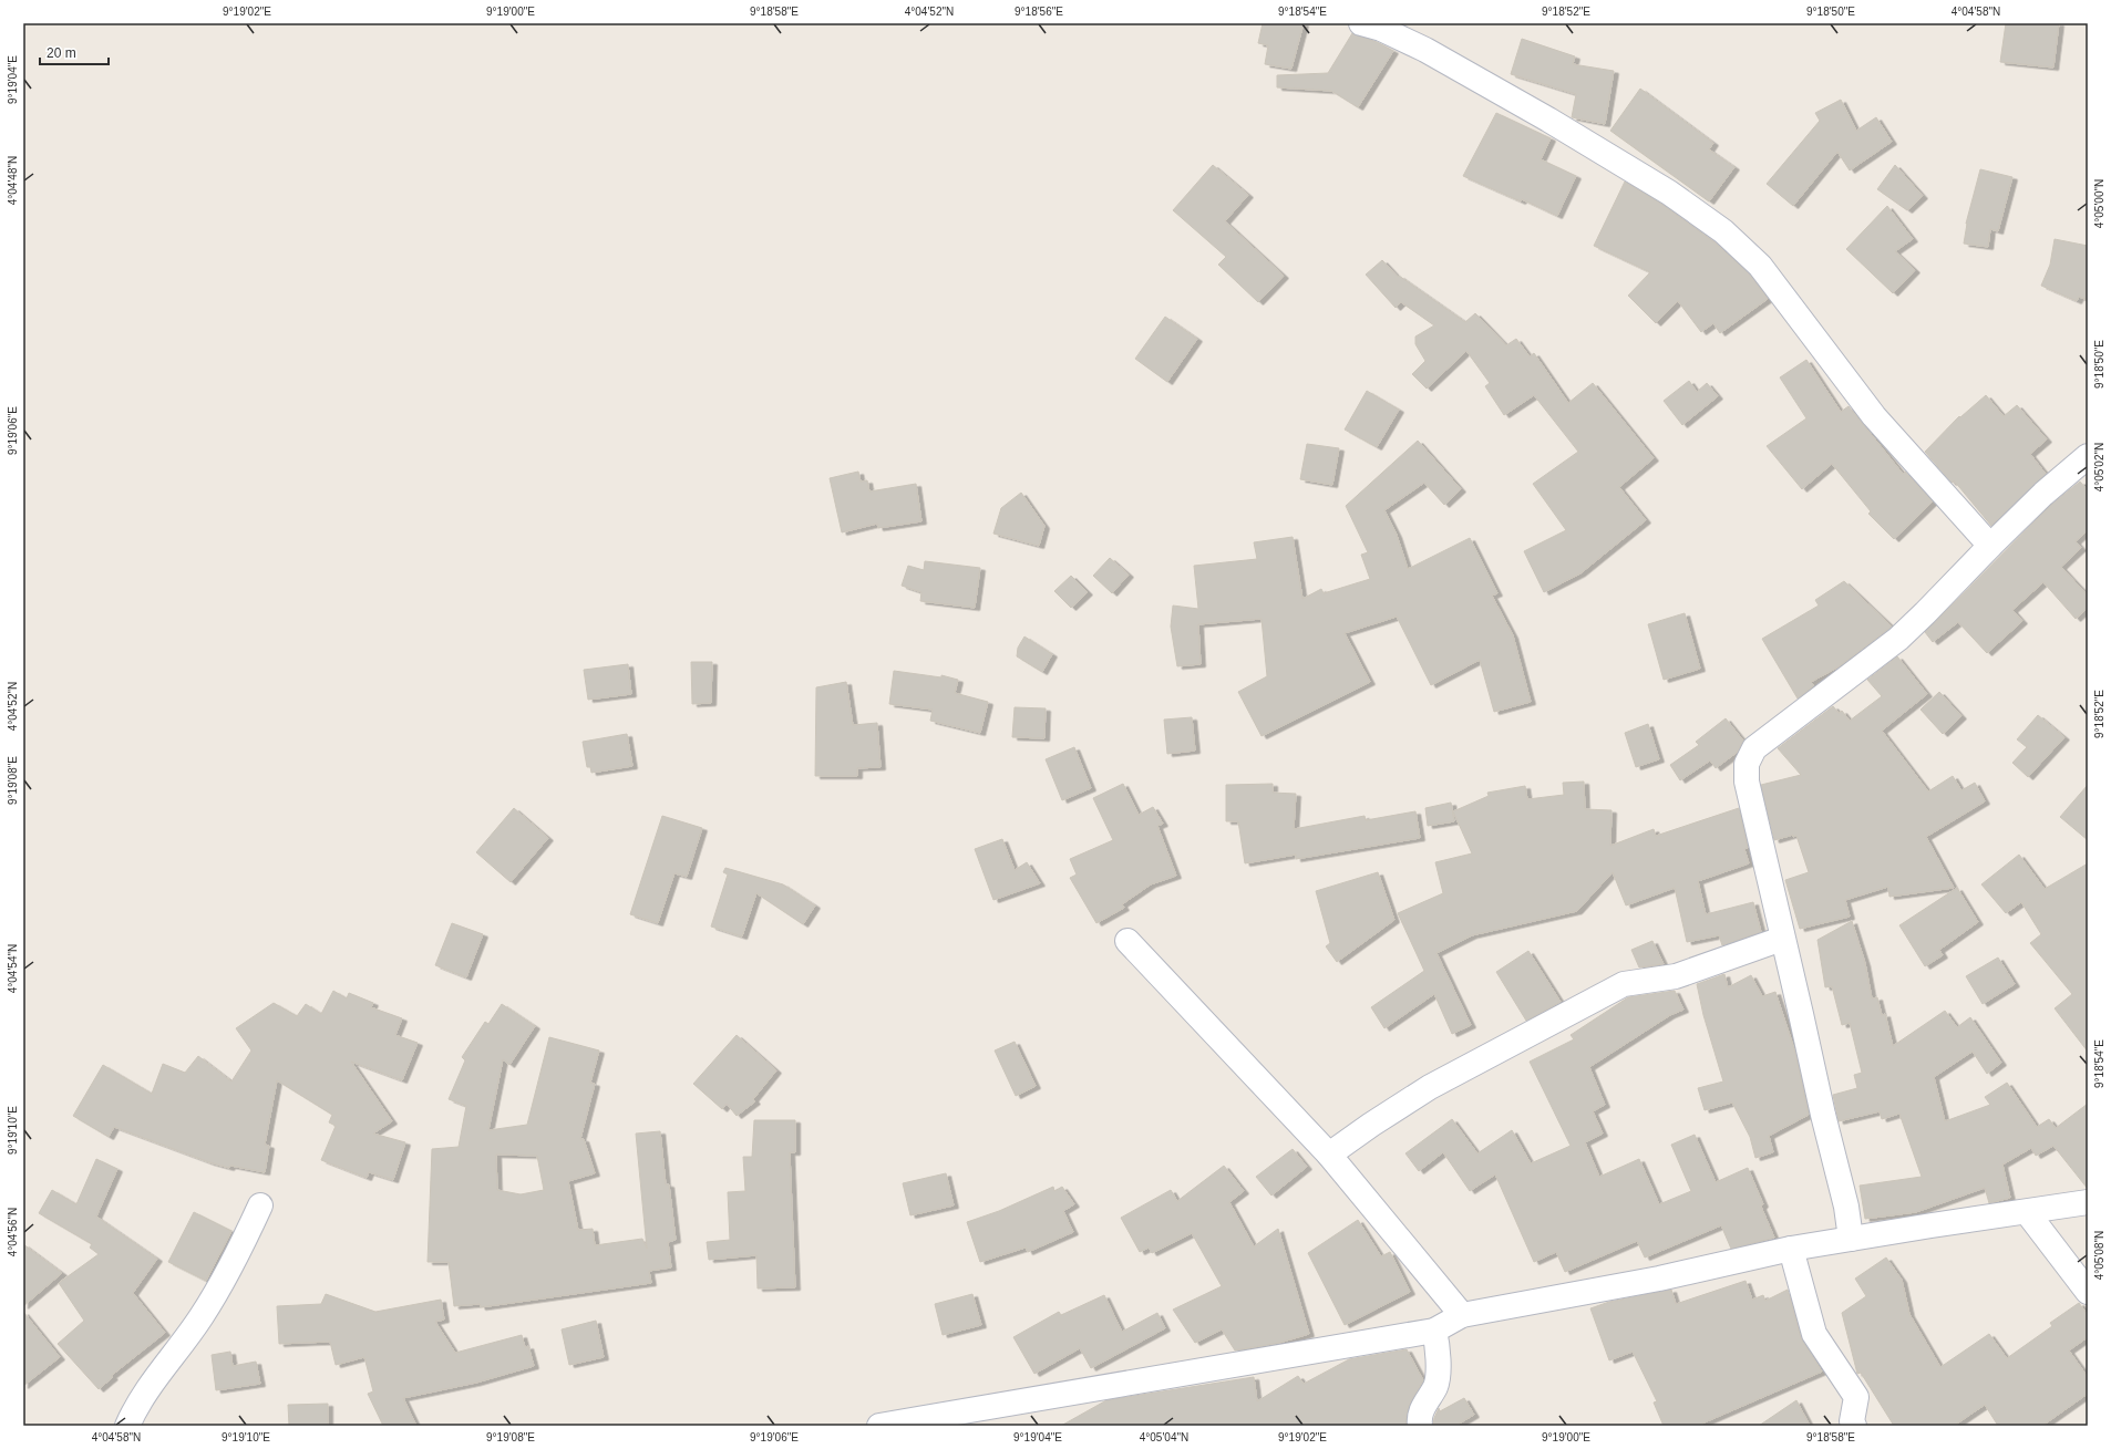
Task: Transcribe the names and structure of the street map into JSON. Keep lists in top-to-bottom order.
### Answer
{
  "scale_bar": "20 m",
  "coordinates": [
    "9°19'02\"E",
    "9°19'00\"E",
    "9°18'58\"E",
    "4°04'52\"N",
    "9°18'56\"E",
    "9°18'54\"E",
    "9°18'52\"E",
    "9°18'50\"E",
    "4°04'58\"N",
    "9°19'04\"E",
    "4°04'48\"N",
    "4°05'00\"N",
    "9°19'06\"E",
    "4°05'02\"N",
    "9°19'08\"E",
    "4°04'54\"N",
    "9°19'10\"E",
    "4°04'56\"N",
    "4°05'08\"N",
    "4°05'04\"N"
  ]
}
